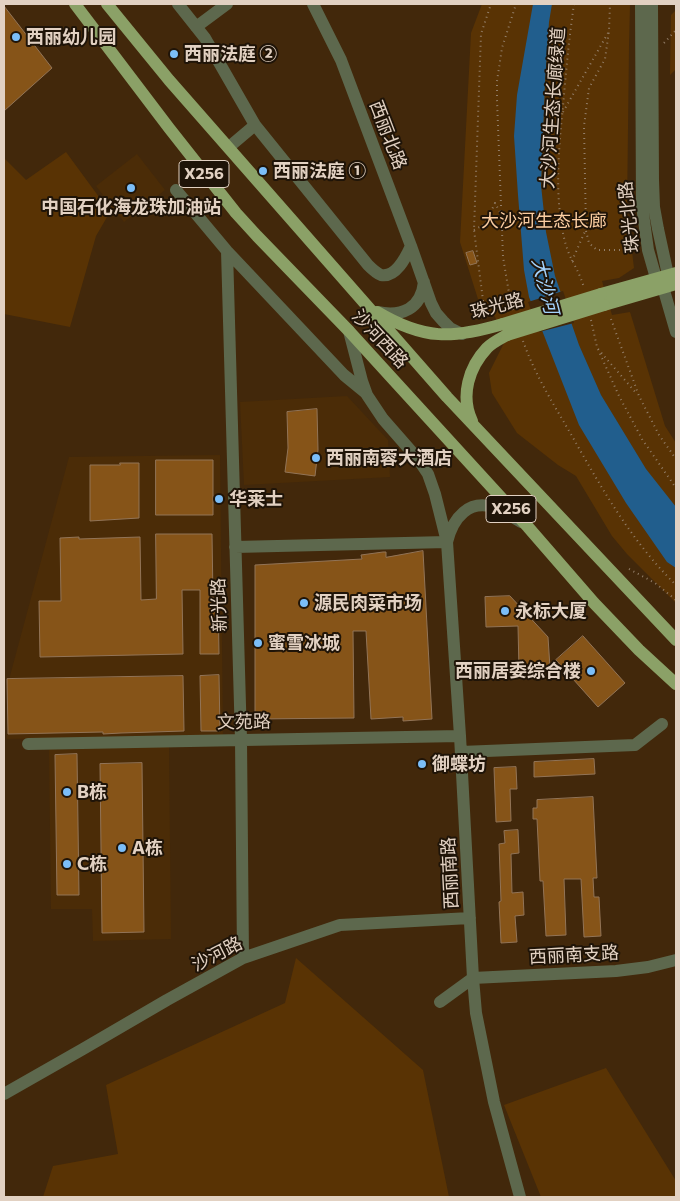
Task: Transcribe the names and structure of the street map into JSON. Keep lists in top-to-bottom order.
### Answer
{
  "streets": {
    "main road": ["X256", "珠光路", "沙河西路"],
    "street": [
      "西丽北路",
      "珠光北路",
      "新光路",
      "文苑路",
      "西丽南路",
      "沙河路",
      "西丽南支路"
    ],
    "path": ["大沙河生态长廊绿道"]
  },
  "crossings": [
    ["西丽北路", "珠光路"],
    ["珠光北路", "珠光路"],
    ["珠光路", "沙河西路"],
    ["沙河西路", "西丽南路"],
    ["新光路", "文苑路"],
    ["新光路", "沙河路"],
    ["文苑路", "西丽南路"],
    ["西丽南路", "沙河路"],
    ["西丽南路", "西丽南支路"]
  ],
  "water": ["大沙河"],
  "parks": ["大沙河生态长廊"],
  "places": [
    "西丽幼儿园",
    "西丽法庭 ②",
    "西丽法庭 ①",
    "中国石化海龙珠加油站",
    "西丽南蓉大酒店",
    "华莱士",
    "源民肉菜市场",
    "永标大厦",
    "蜜雪冰城",
    "西丽居委综合楼",
    "御蝶坊",
    "B栋",
    "A栋",
    "C栋"
  ]
}
